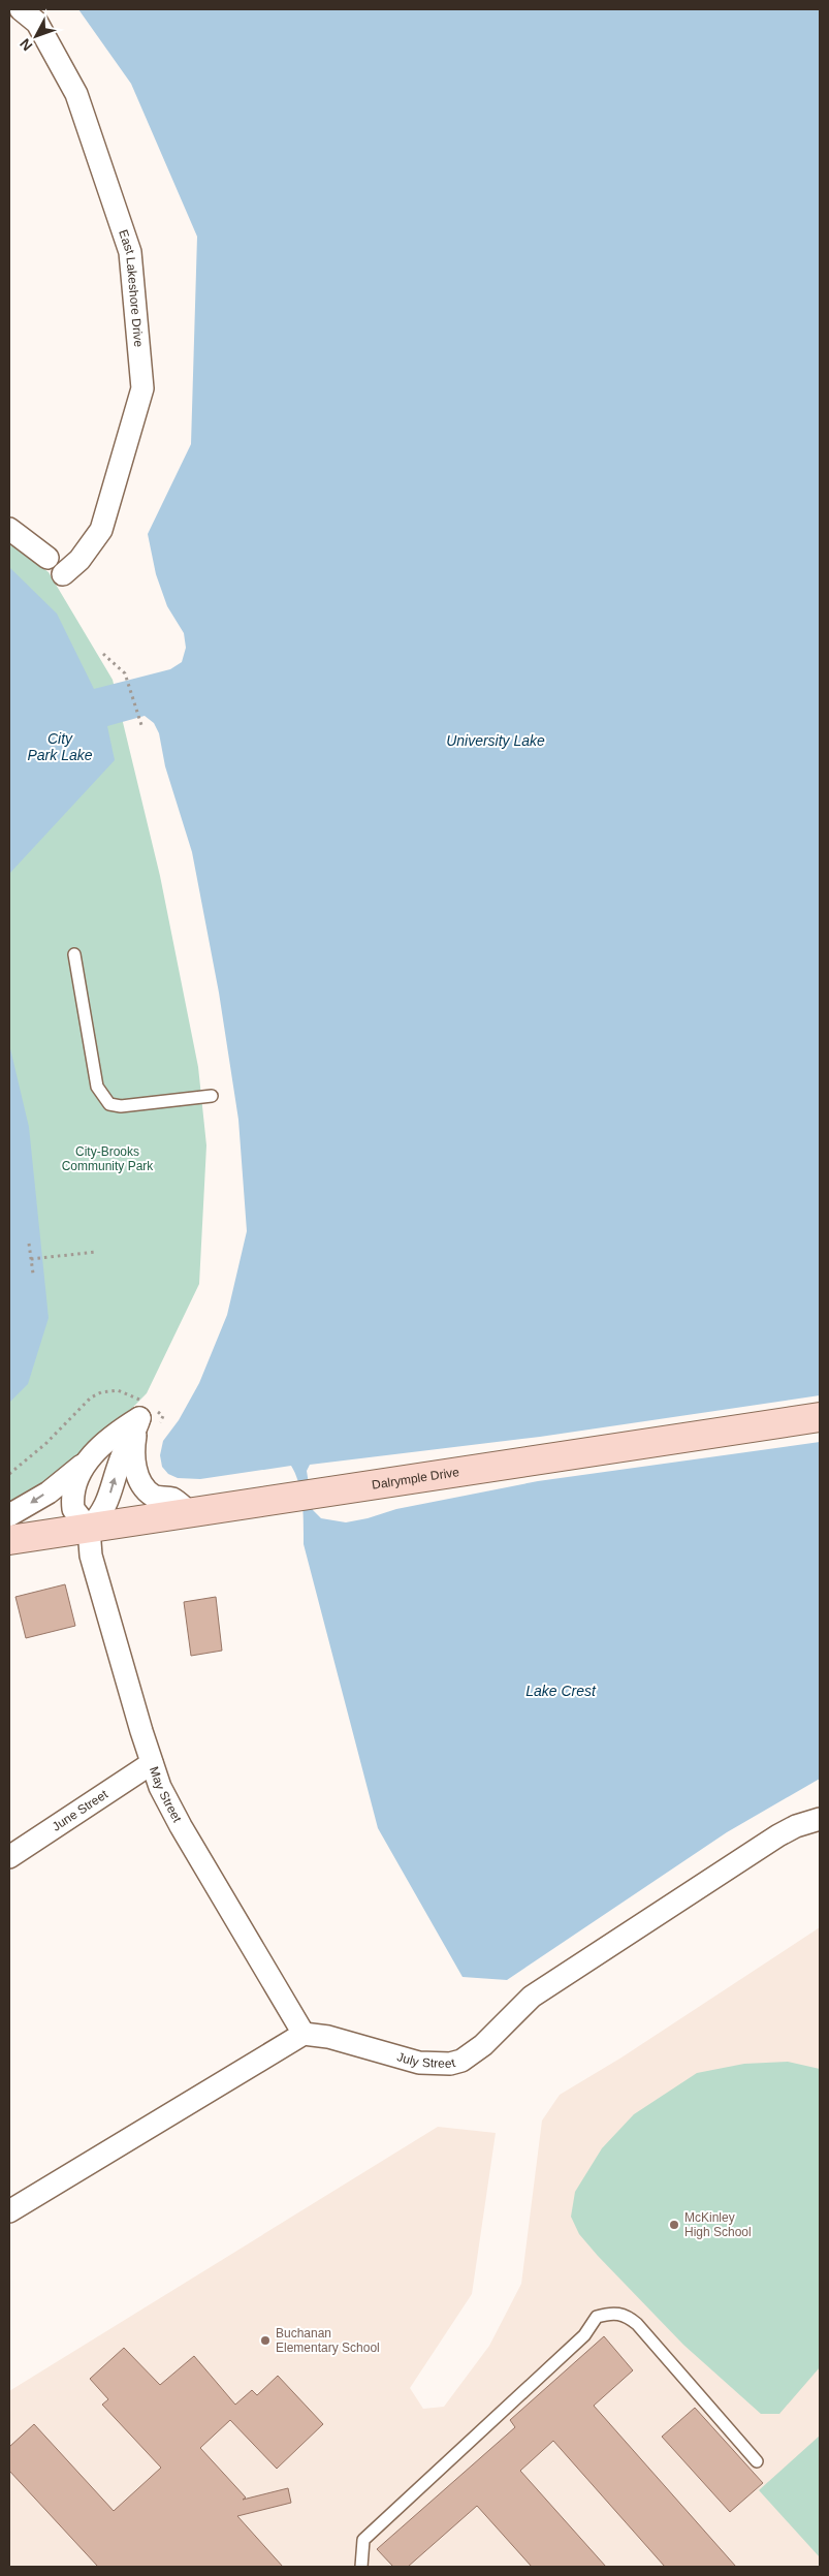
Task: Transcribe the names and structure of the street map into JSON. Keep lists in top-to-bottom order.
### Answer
{
  "streets": {
    "street": [
      "East Lakeshore Drive",
      "Dalrymple Drive",
      "May Street",
      "June Street",
      "July Street"
    ]
  },
  "crossings": [
    ["Dalrymple Drive", "May Street"],
    ["May Street", "June Street"],
    ["May Street", "July Street"]
  ],
  "water": ["City Park Lake", "University Lake", "Lake Crest"],
  "parks": ["City-Brooks Community Park"],
  "places": ["McKinley High School", "Buchanan Elementary School"],
  "north": "bottom left"
}
